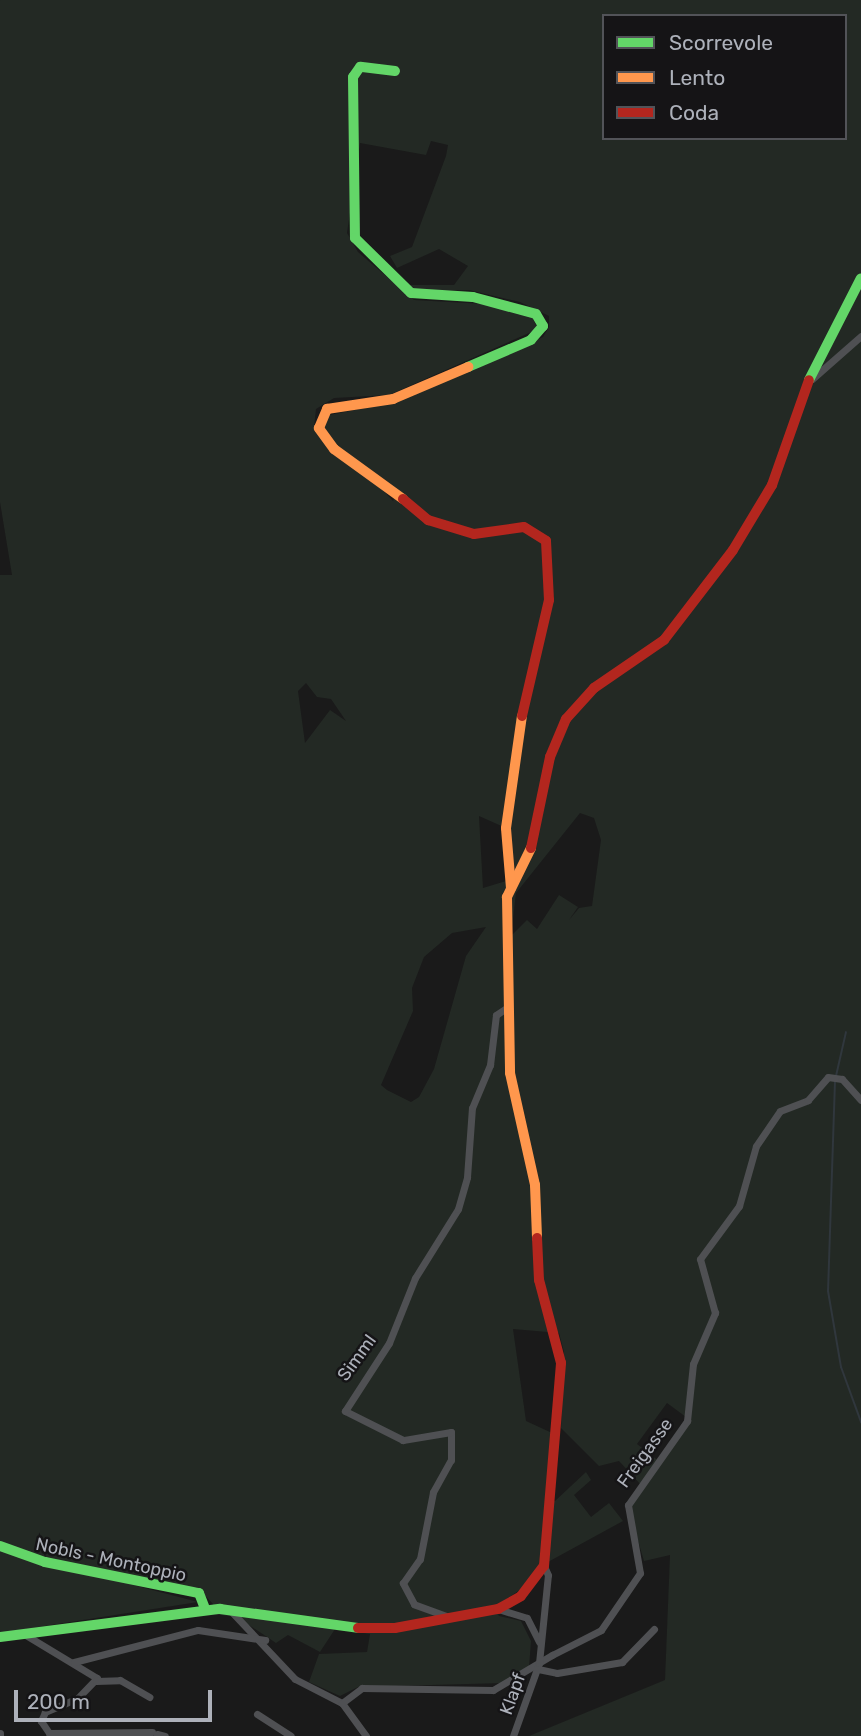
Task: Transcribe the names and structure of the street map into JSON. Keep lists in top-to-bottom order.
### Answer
{
  "streets": {
    "street": [
      "Simml",
      "Freigasse",
      "Nobls - Montoppio",
      "Klapf"
    ]
  },
  "legend": ["Scorrevole", "Lento", "Coda"],
  "scale_bar": "200 m"
}
